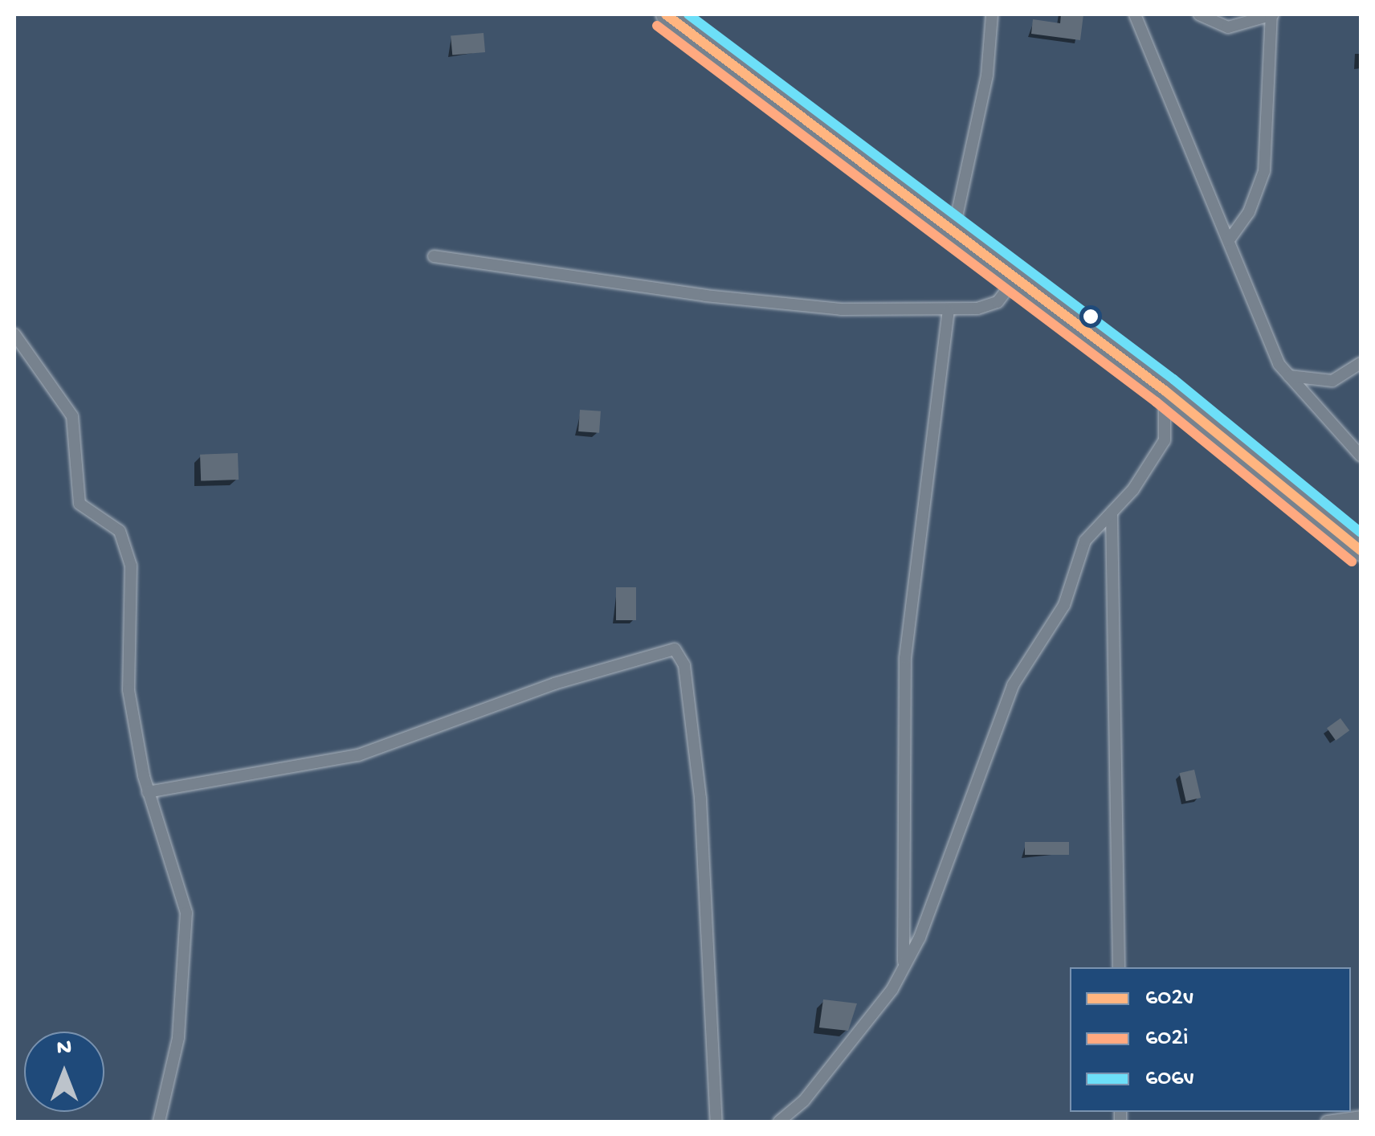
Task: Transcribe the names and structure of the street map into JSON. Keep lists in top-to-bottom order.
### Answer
{
  "lines": ["transit line 602v", "transit line 606v", "transit line 602i"],
  "legend": ["602v", "602i", "606v"],
  "north": "top"
}
